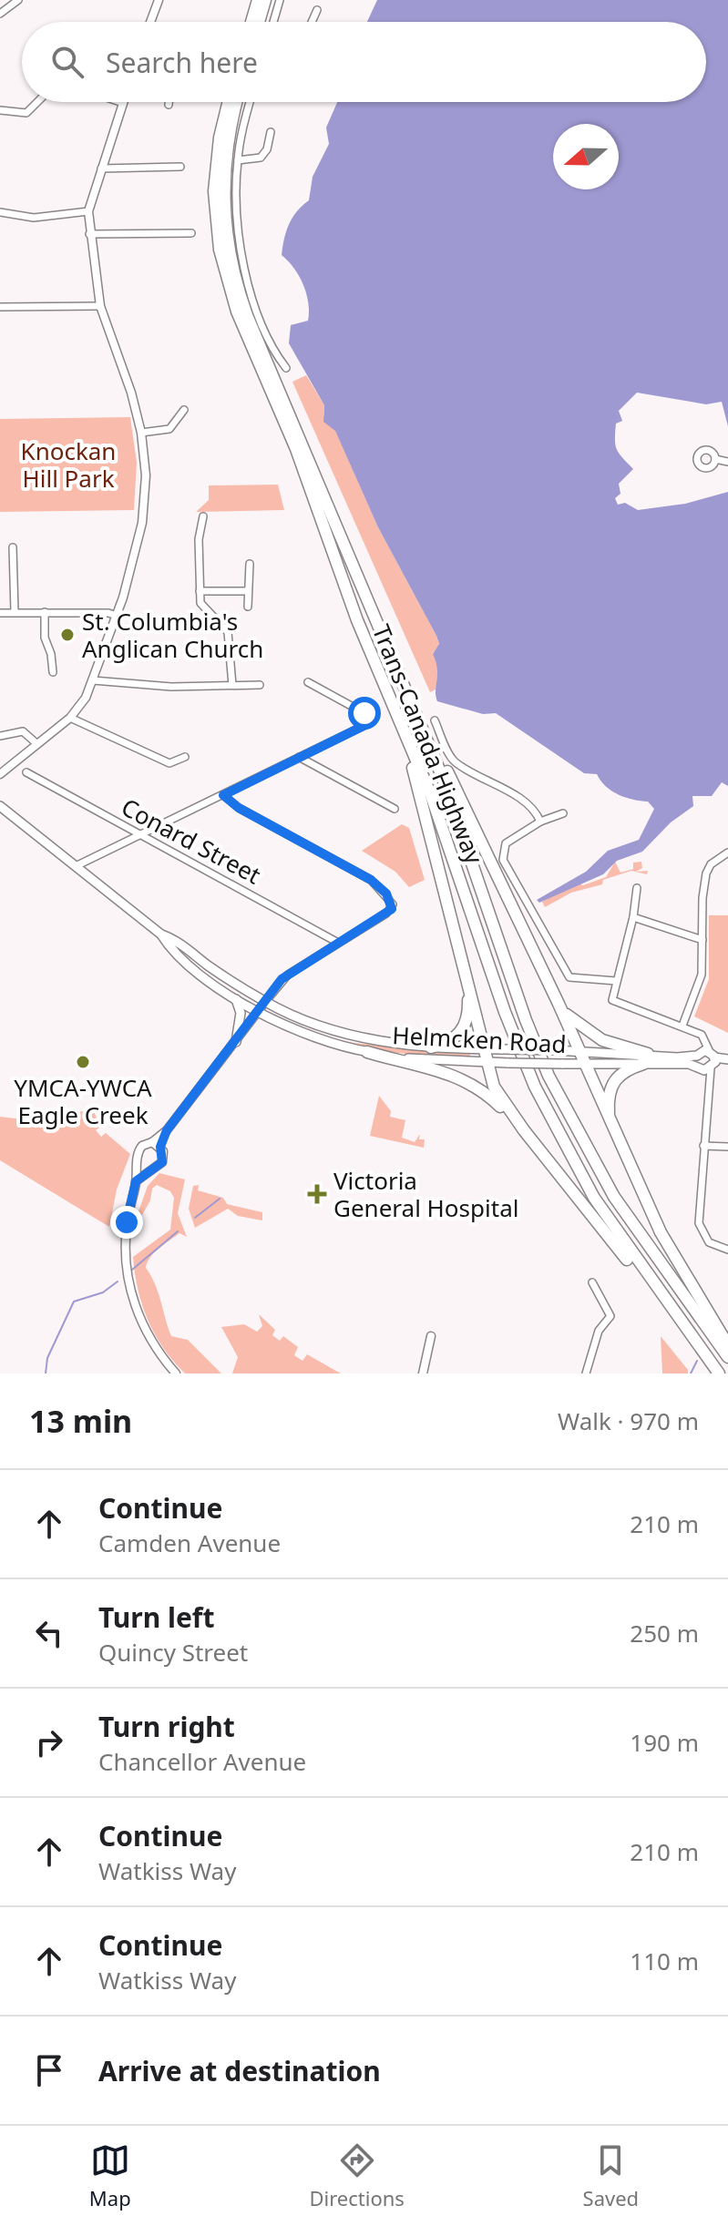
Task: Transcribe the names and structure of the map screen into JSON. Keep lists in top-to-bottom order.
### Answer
{
  "streets": {
    "highway": ["Trans-Canada Highway"],
    "main road": ["Helmcken Road"],
    "street": ["Conard Street"]
  },
  "parks": ["Knockan Hill Park"],
  "places": {
    "other": ["St. Columbia's Anglican Church", "YMCA-YWCA Eagle Creek"],
    "health": ["Victoria General Hospital"]
  },
  "north": "left",
  "page": {
    "search": "Search here",
    "heading": ["13 min", "Walk · 970 m"],
    "list": [
      ["Continue", "Camden Avenue", "210 m"],
      ["Turn left", "Quincy Street", "250 m"],
      ["Turn right", "Chancellor Avenue", "190 m"],
      ["Continue", "Watkiss Way", "210 m"],
      ["Continue", "Watkiss Way", "110 m"],
      "Arrive at destination"
    ],
    "nav": ["Map", "Directions", "Saved"]
  }
}
